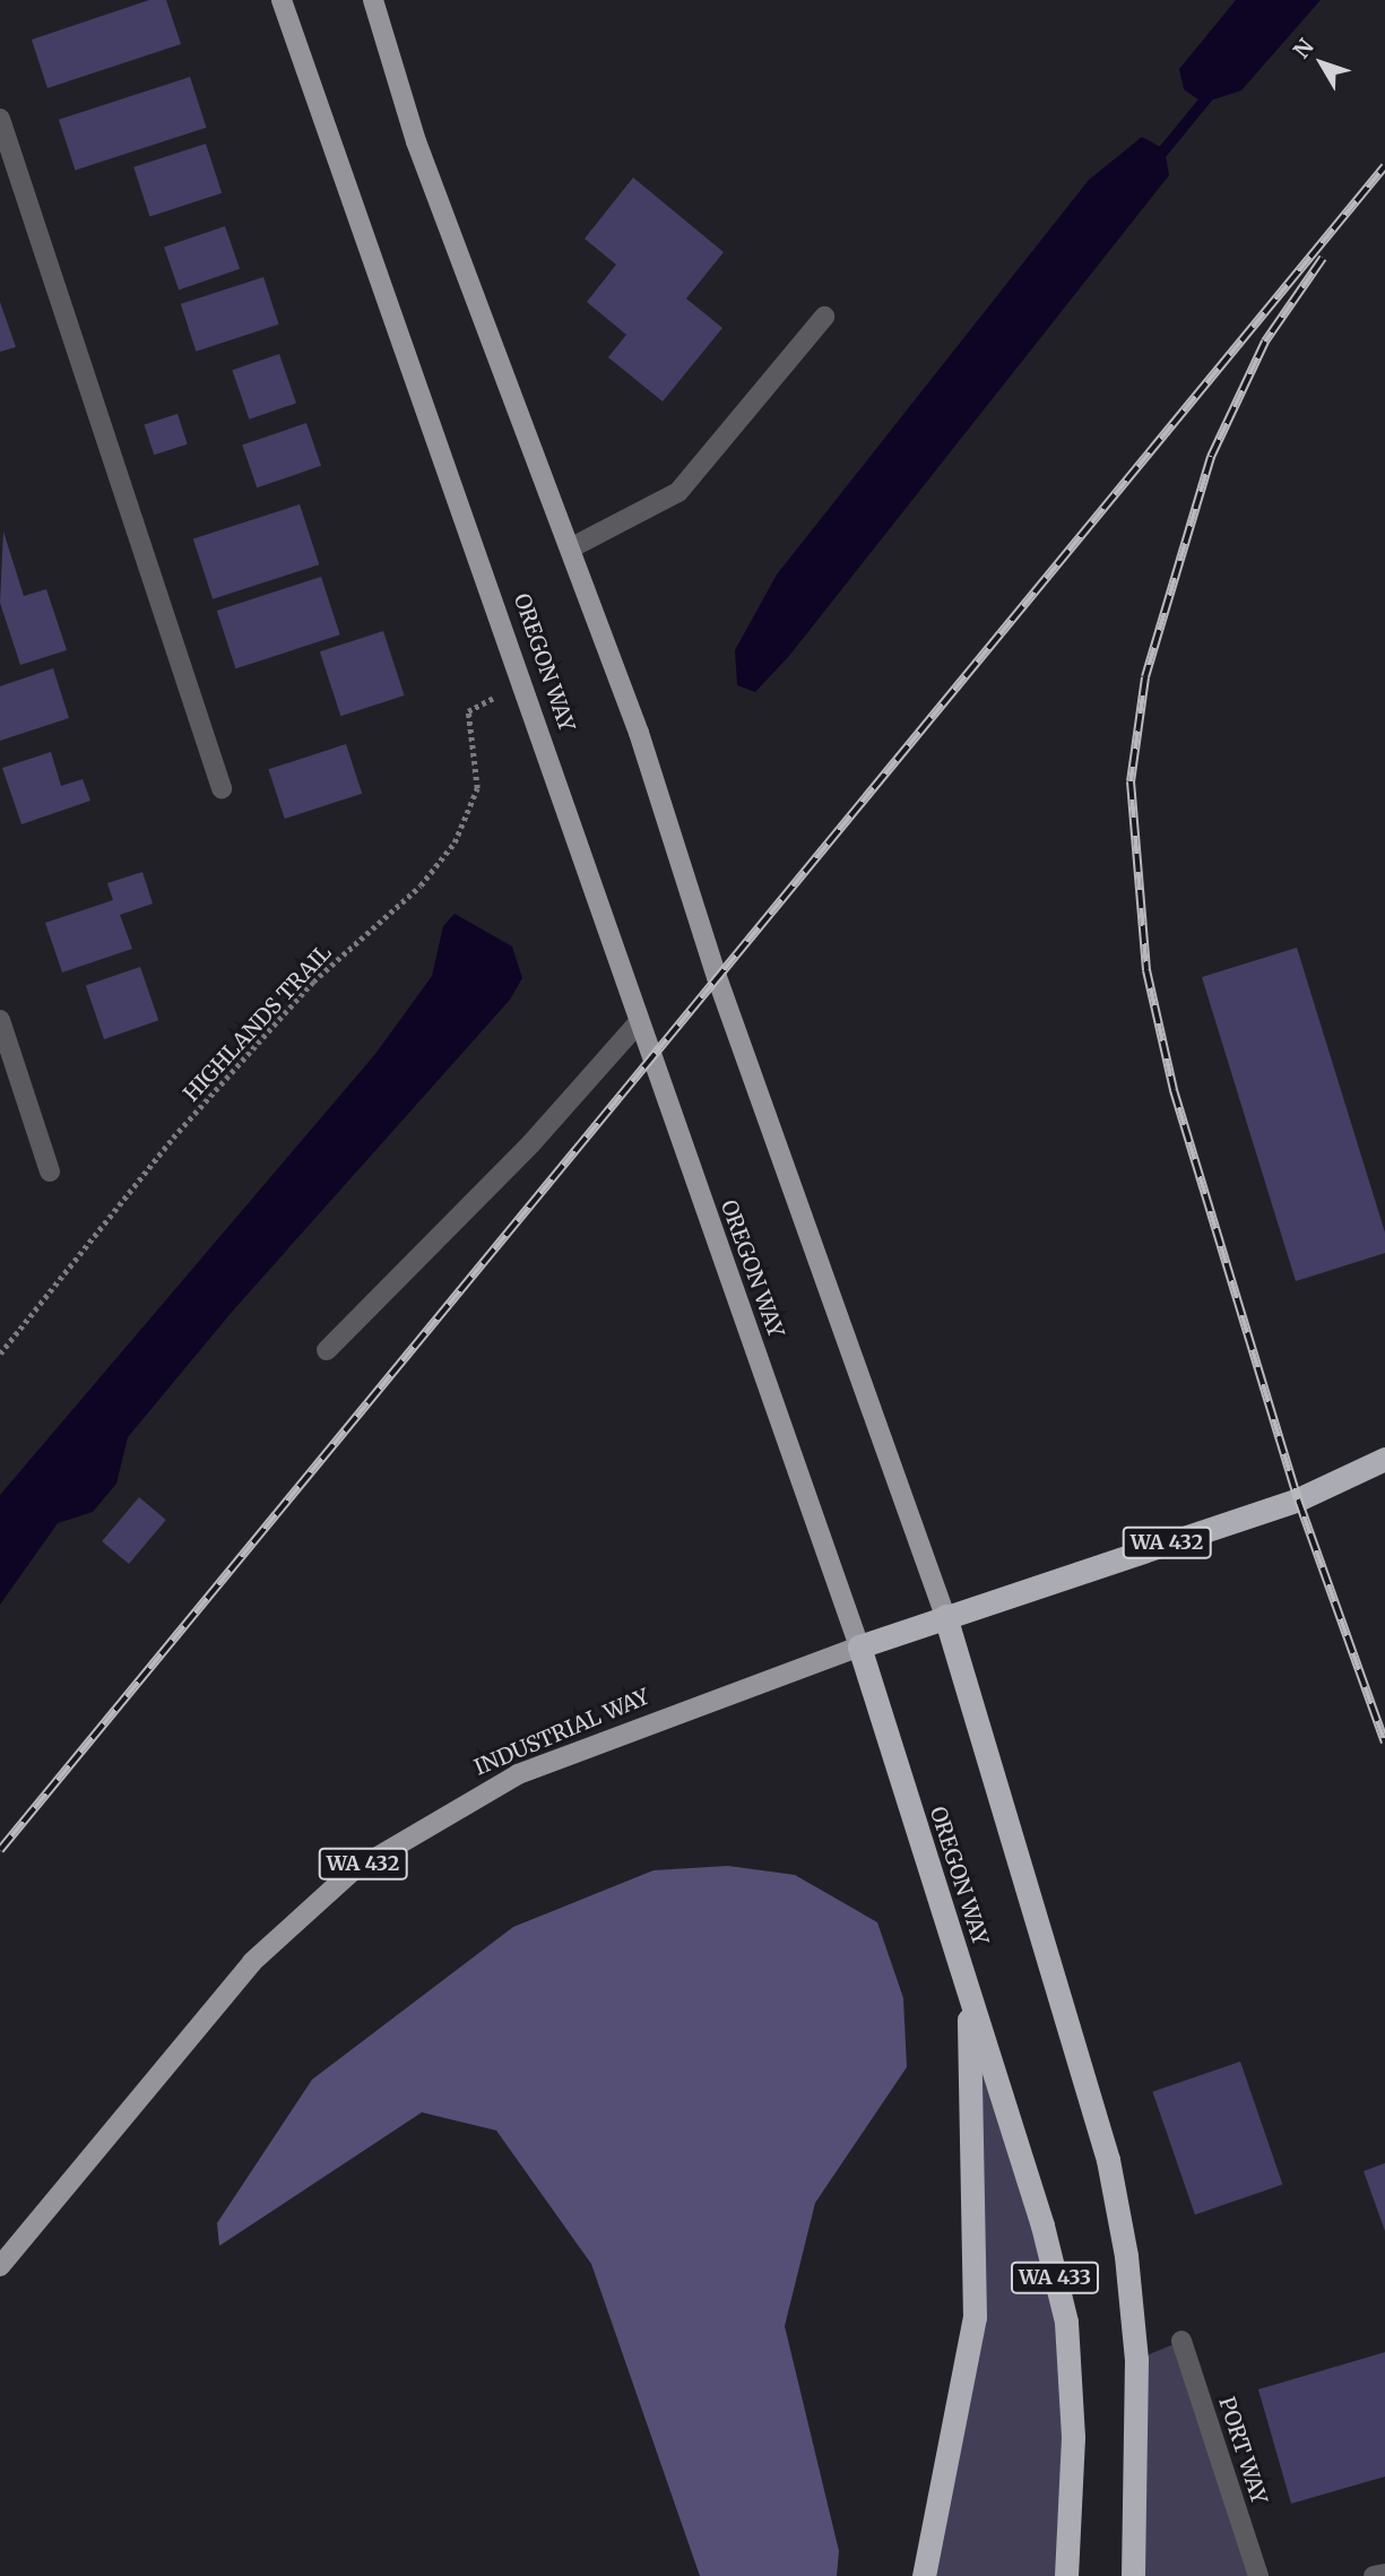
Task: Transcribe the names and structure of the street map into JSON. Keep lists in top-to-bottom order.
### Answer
{
  "streets": {
    "highway": [
      "OREGON WAY",
      "WA 432",
      "INDUSTRIAL WAY",
      "WA 433"
    ],
    "street": ["PORT WAY"],
    "path": ["HIGHLANDS TRAIL"]
  },
  "crossings": [
    ["OREGON WAY", "HIGHLANDS TRAIL"],
    ["OREGON WAY", "INDUSTRIAL WAY"],
    ["WA 432", "INDUSTRIAL WAY"],
    ["WA 432", "WA 433"],
    ["INDUSTRIAL WAY", "WA 433"]
  ],
  "north": "top left"
}
